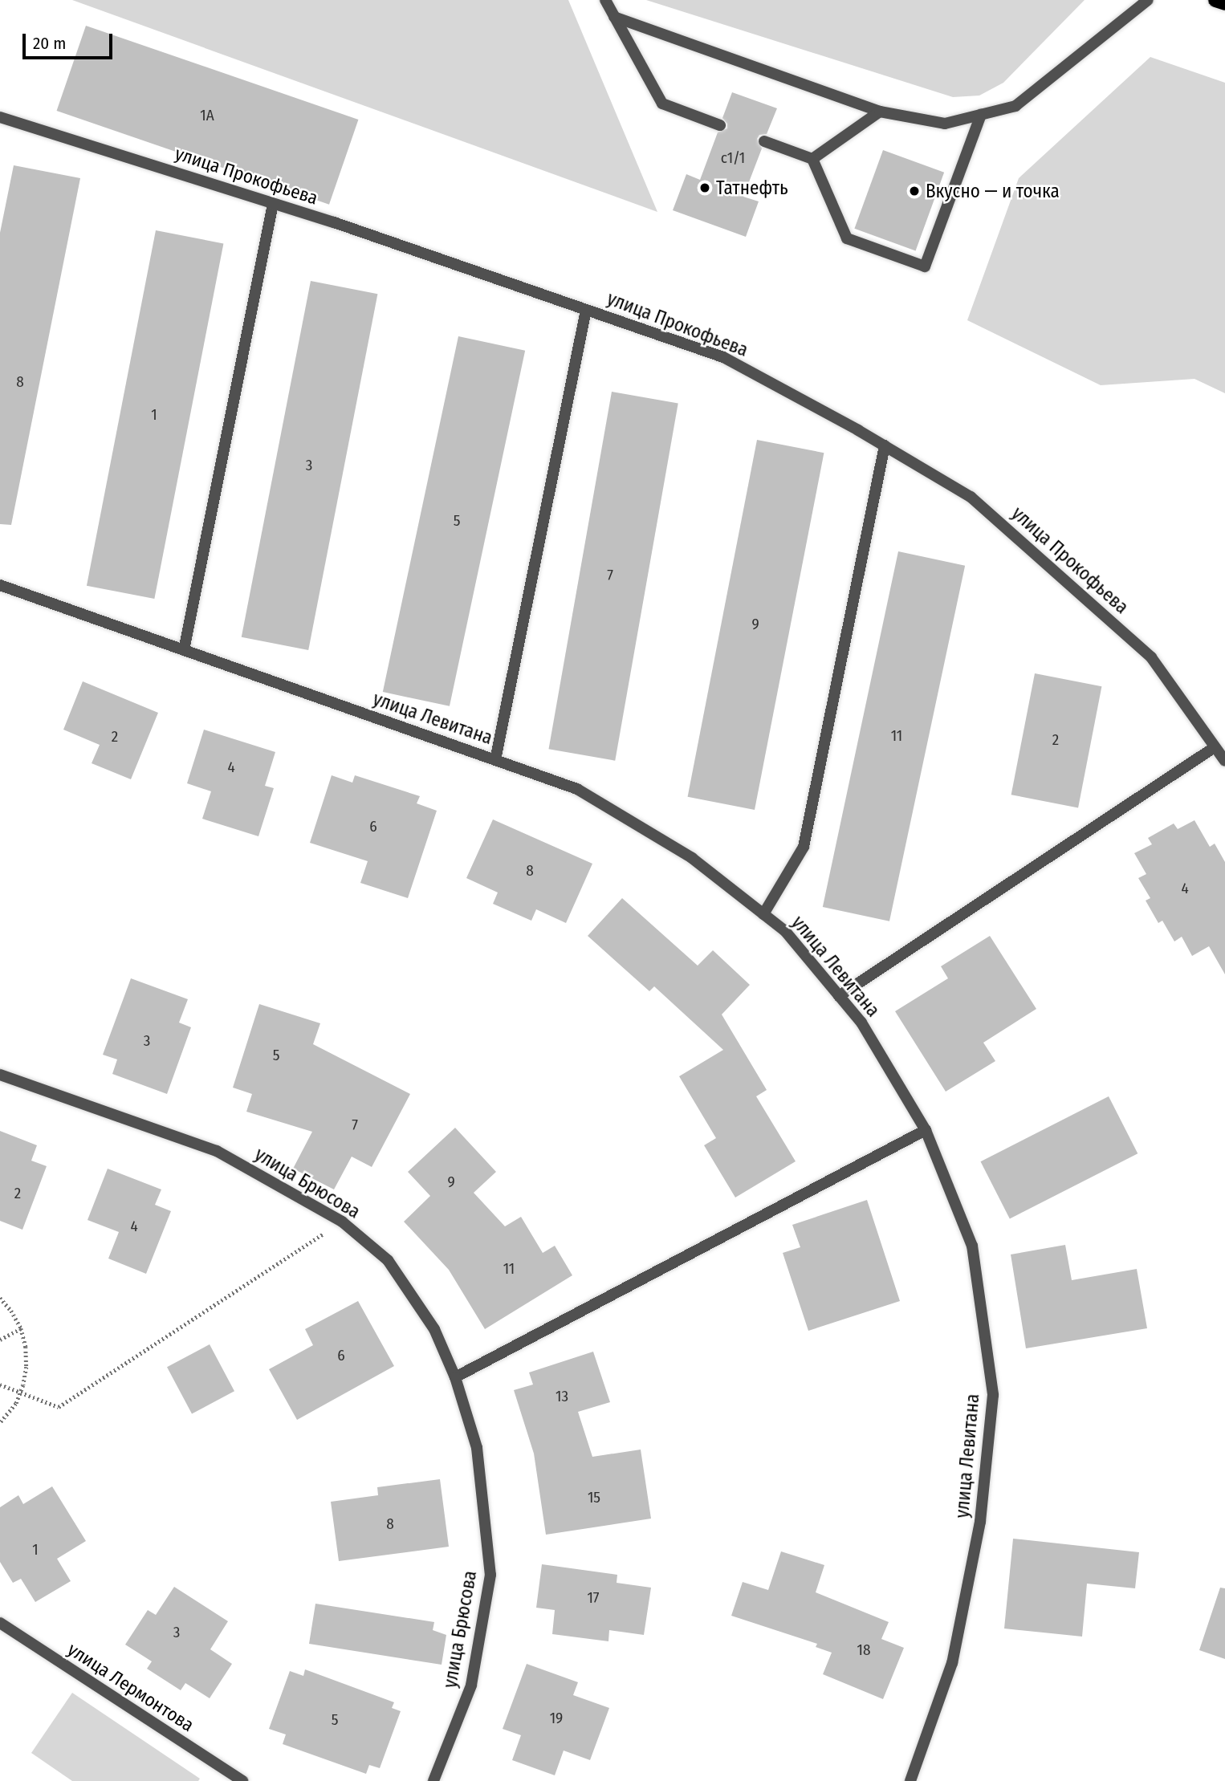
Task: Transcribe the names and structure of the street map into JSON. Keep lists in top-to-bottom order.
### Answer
{
  "streets": {
    "street": [
      "улица Прокофьева",
      "улица Левитана",
      "улица Брюсова",
      "улица Лермонтова"
    ]
  },
  "places": ["Татнефть", "Вкусно — и точка"],
  "house_numbers": [
    "1A",
    "с1/1",
    "8",
    "1",
    "3",
    "5",
    "7",
    "9",
    "11",
    "2",
    "2",
    "4",
    "6",
    "8",
    "4",
    "3",
    "5",
    "7",
    "9",
    "2",
    "4",
    "11",
    "6",
    "13",
    "15",
    "8",
    "1",
    "17",
    "3",
    "18",
    "19",
    "5"
  ],
  "scale_bar": "20 m"
}
